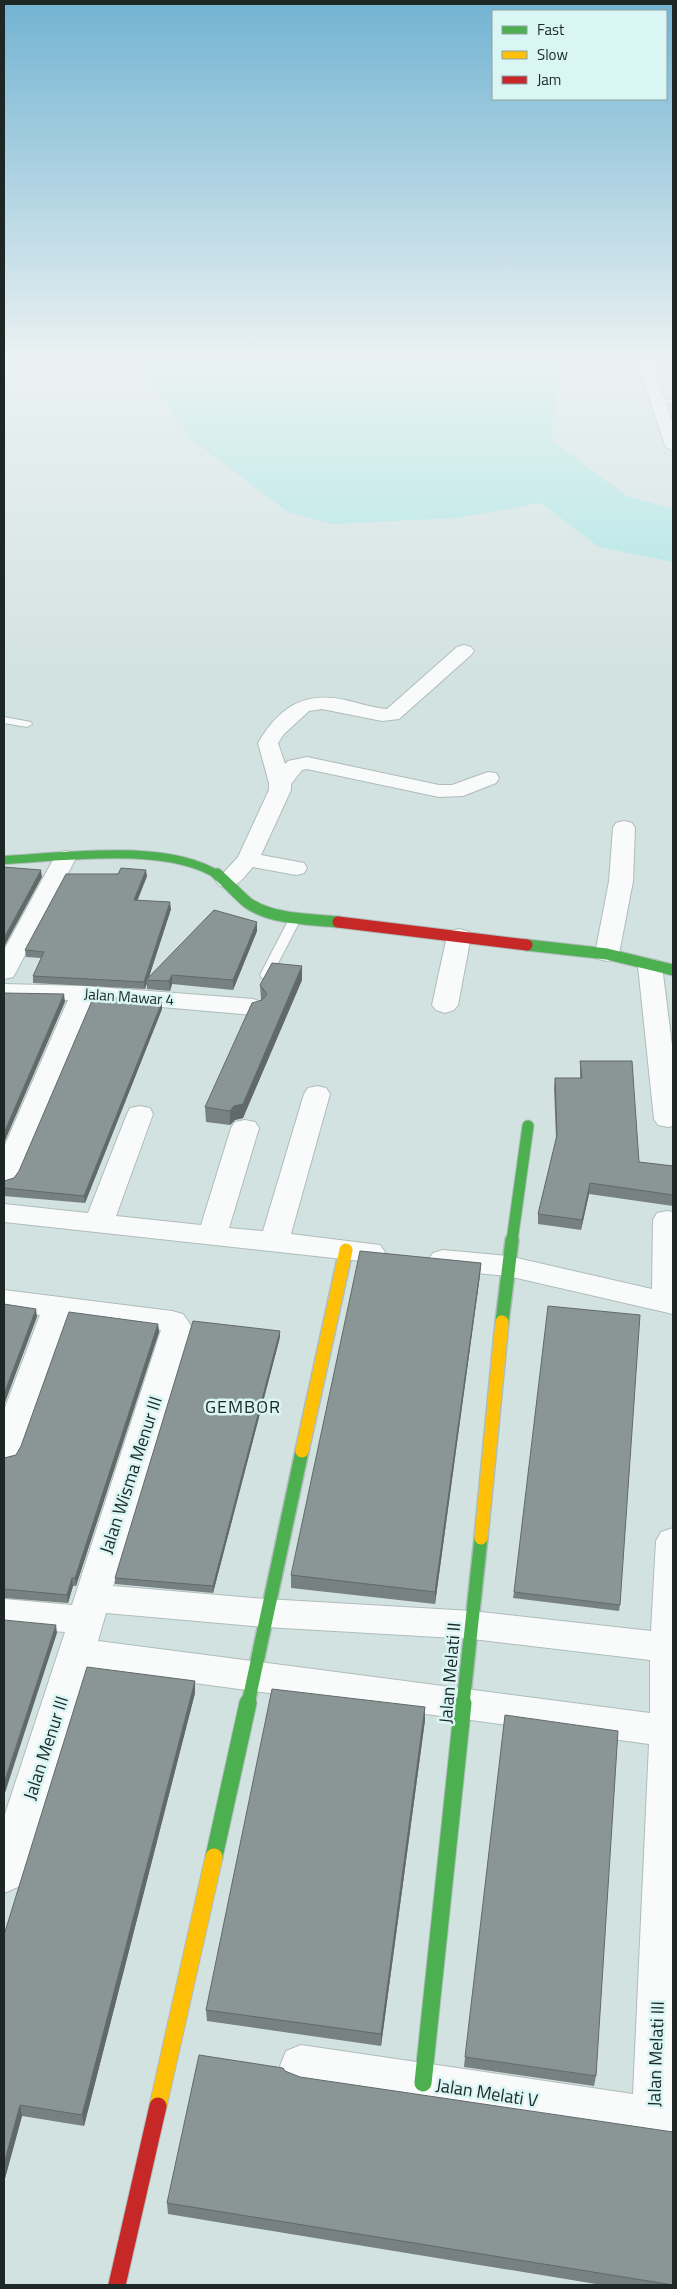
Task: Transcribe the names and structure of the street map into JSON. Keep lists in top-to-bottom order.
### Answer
{
  "streets": {
    "street": [
      "Jalan Mawar 4",
      "Jalan Wisma Menur III",
      "Jalan Melati II",
      "Jalan Menur III",
      "Jalan Melati III",
      "Jalan Melati V"
    ]
  },
  "crossings": [
    ["Jalan Wisma Menur III", "Jalan Menur III"],
    ["Jalan Melati II", "Jalan Melati V"],
    ["Jalan Melati III", "Jalan Melati V"]
  ],
  "districts": ["GEMBOR"],
  "legend": ["Fast", "Slow", "Jam"]
}
